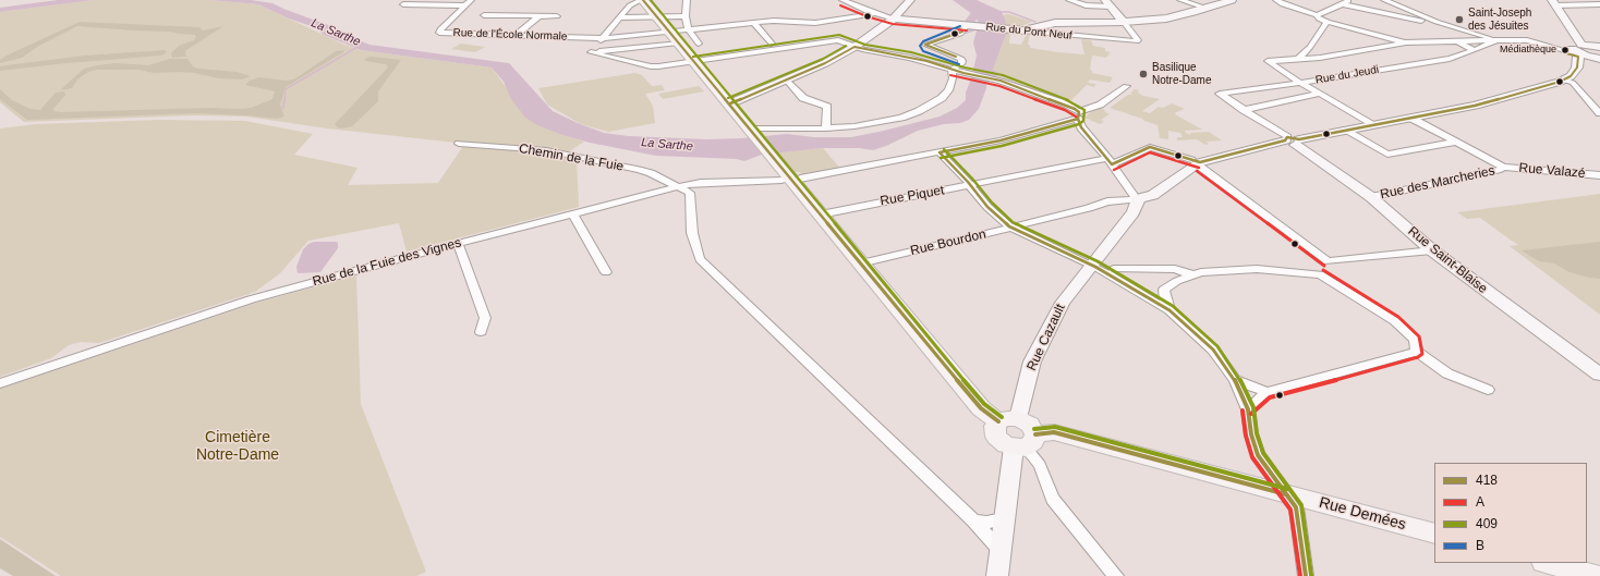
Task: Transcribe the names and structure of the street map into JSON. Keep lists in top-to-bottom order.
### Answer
{
  "streets": {
    "main road": ["Rue Demées"],
    "street": [
      "Rue du Pont Neuf",
      "Rue de l'École Normale",
      "Rue du Jeudi",
      "Chemin de la Fuie",
      "Rue Valazé",
      "Rue des Marcheries",
      "Rue Piquet",
      "Rue Bourdon",
      "Rue Saint-Blaise",
      "Rue de la Fuie des Vignes",
      "Rue Cazault"
    ]
  },
  "crossings": [
    ["Chemin de la Fuie", "Rue de la Fuie des Vignes"],
    ["Rue Valazé", "Rue des Marcheries"],
    ["Rue des Marcheries", "Rue Saint-Blaise"],
    ["Rue Bourdon", "Rue Cazault"]
  ],
  "water": ["La Sarthe"],
  "parks": ["Cimetière Notre-Dame"],
  "places": ["Saint-Joseph des Jésuites", "Médiathèque", "Basilique Notre-Dame"],
  "lines": [
    "transit line 418",
    "transit line 409",
    "transit line A",
    "transit line B"
  ],
  "legend": [
    "418",
    "A",
    "409",
    "B"
  ]
}
